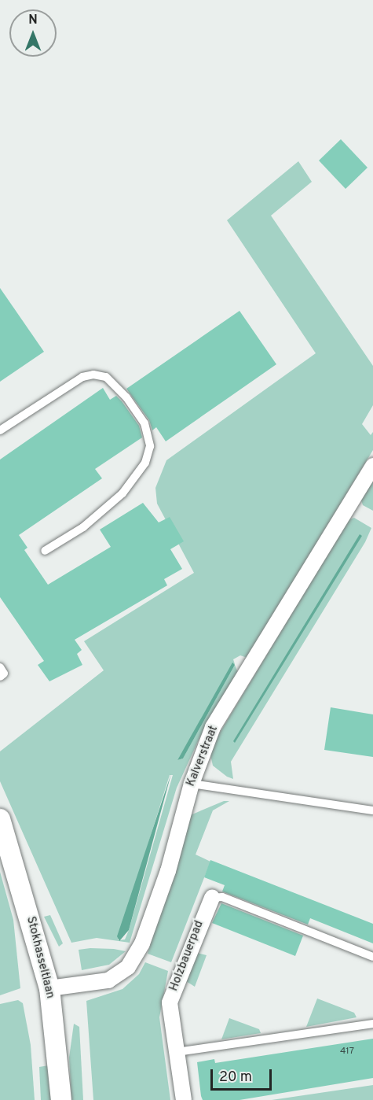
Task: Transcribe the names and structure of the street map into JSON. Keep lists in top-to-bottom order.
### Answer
{
  "streets": {
    "street": ["Kalverstraat", "Holzbauerpad", "Stokhasseltlaan"]
  },
  "crossings": [
    ["Kalverstraat", "Stokhasseltlaan"]
  ],
  "house_numbers": ["417"],
  "scale_bar": "20 m",
  "north": "top"
}
